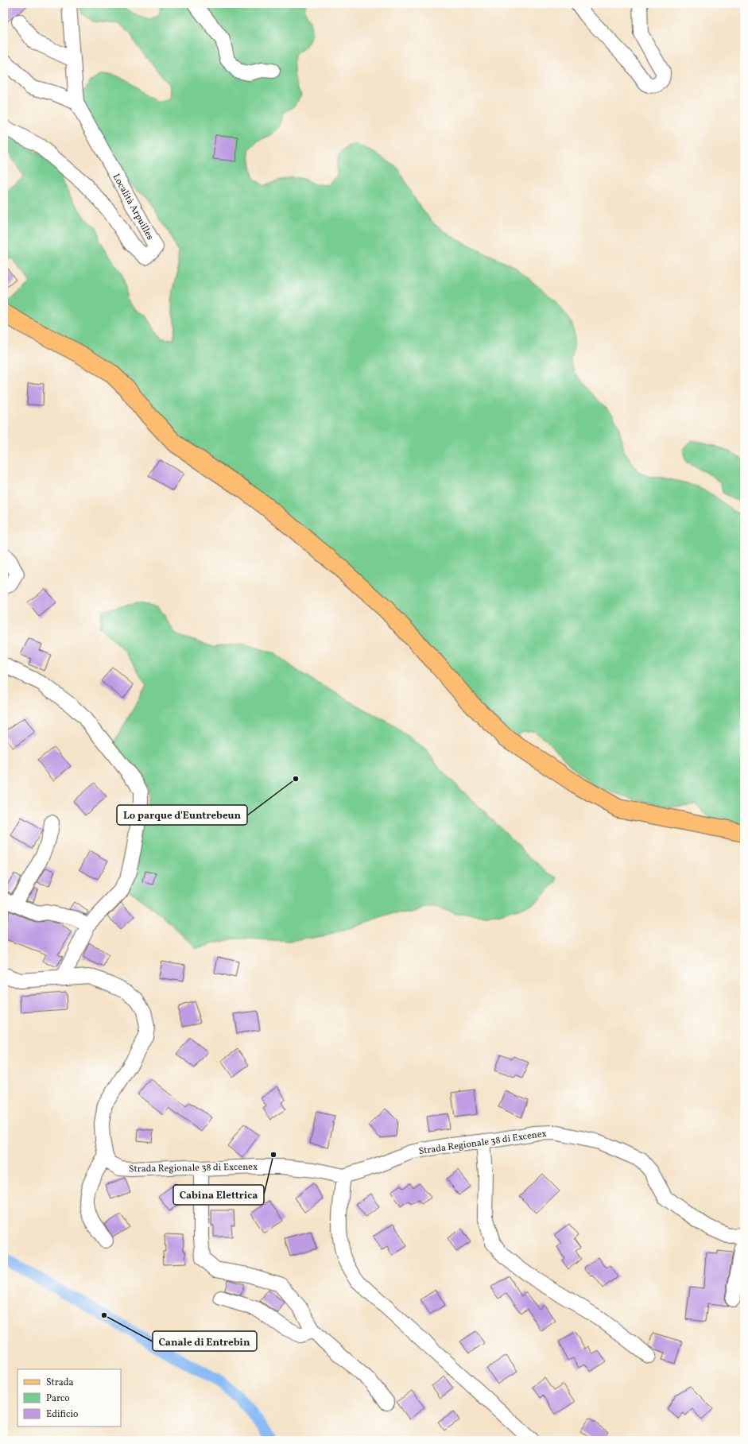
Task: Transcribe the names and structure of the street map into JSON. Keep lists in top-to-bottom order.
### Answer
{
  "streets": {
    "street": ["Località Arpuilles", "Strada Regionale 38 di Excenex"]
  },
  "places": ["Lo parque d'Euntrebeun", "Cabina Elettrica", "Canale di Entrebin"],
  "legend": ["Strada", "Parco", "Edificio"]
}
